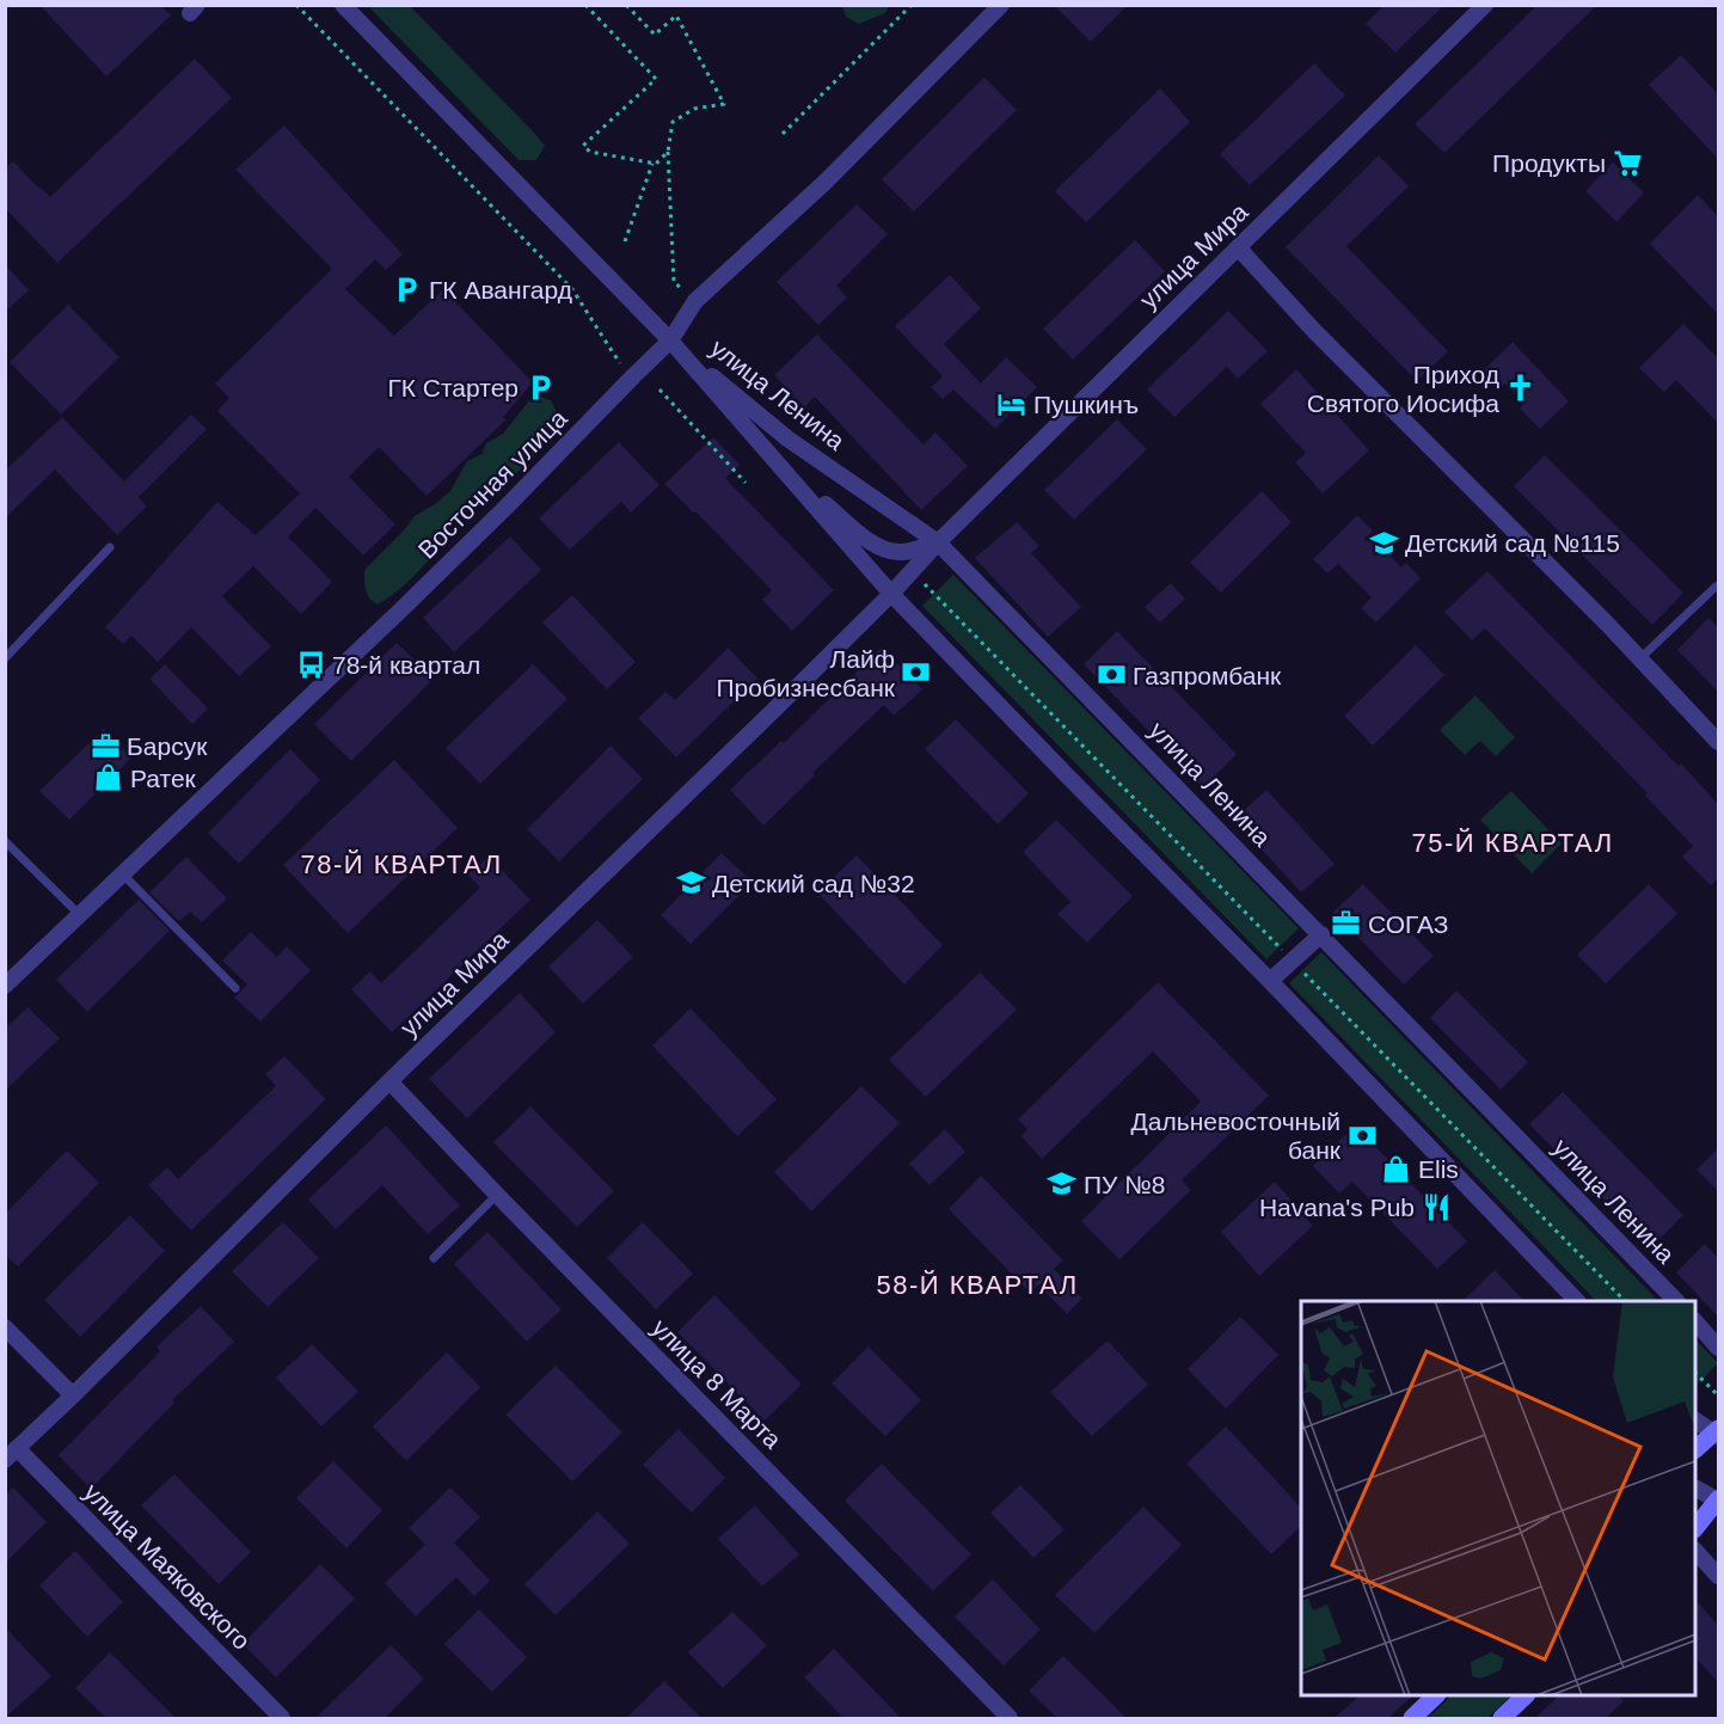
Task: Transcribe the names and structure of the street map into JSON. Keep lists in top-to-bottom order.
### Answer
{
  "streets": {
    "street": [
      "улица Мира",
      "улица Ленина",
      "Восточная улица",
      "улица 8 Марта",
      "улица Маяковского"
    ]
  },
  "crossings": [
    ["улица Мира", "улица Ленина"],
    ["улица Мира", "улица 8 Марта"],
    ["улица Мира", "улица Маяковского"],
    ["улица Ленина", "Восточная улица"]
  ],
  "districts": ["75-Й КВАРТАЛ", "78-Й КВАРТАЛ", "58-Й КВАРТАЛ"],
  "places": {
    "supermarket": ["Продукты"],
    "parking": ["ГК Авангард", "ГК Стартер"],
    "church": ["Приход Святого Иосифа"],
    "hotel": ["Пушкинъ"],
    "school or university": ["Детский сад №115", "Детский сад №32", "ПУ №8"],
    "bus stop": ["78-й квартал"],
    "bank": ["Лайф Пробизнесбанк", "Газпромбанк", "Дальневосточный банк"],
    "office": ["Барсук", "СОГАЗ"],
    "shop": ["Ратек", "Elis"],
    "restaurant": ["Havana's Pub"]
  }
}
